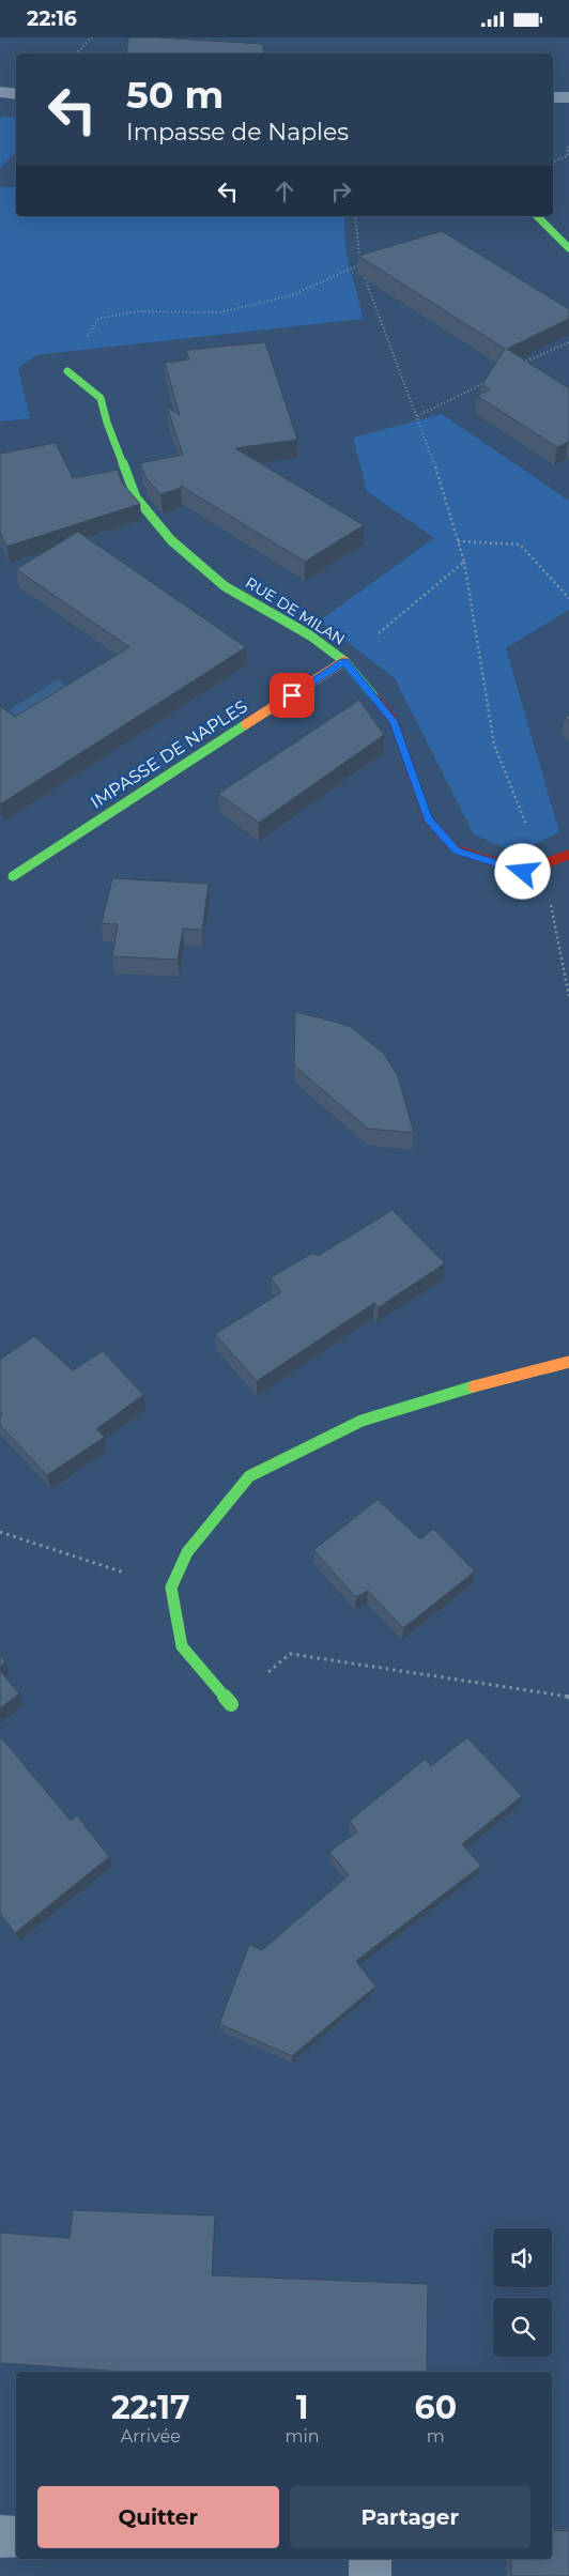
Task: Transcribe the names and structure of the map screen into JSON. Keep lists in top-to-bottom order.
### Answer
{
  "streets": {
    "street": ["RUE DE MILAN", "IMPASSE DE NAPLES"]
  },
  "crossings": [
    ["RUE DE MILAN", "IMPASSE DE NAPLES"]
  ],
  "page": {
    "status": "22:16",
    "turn": ["50 m", "Impasse de Naples"],
    "eta": [
      "22:17",
      "Arrivée",
      "1",
      "min",
      "60",
      "m"
    ],
    "buttons": ["Quitter", "Partager"]
  }
}
